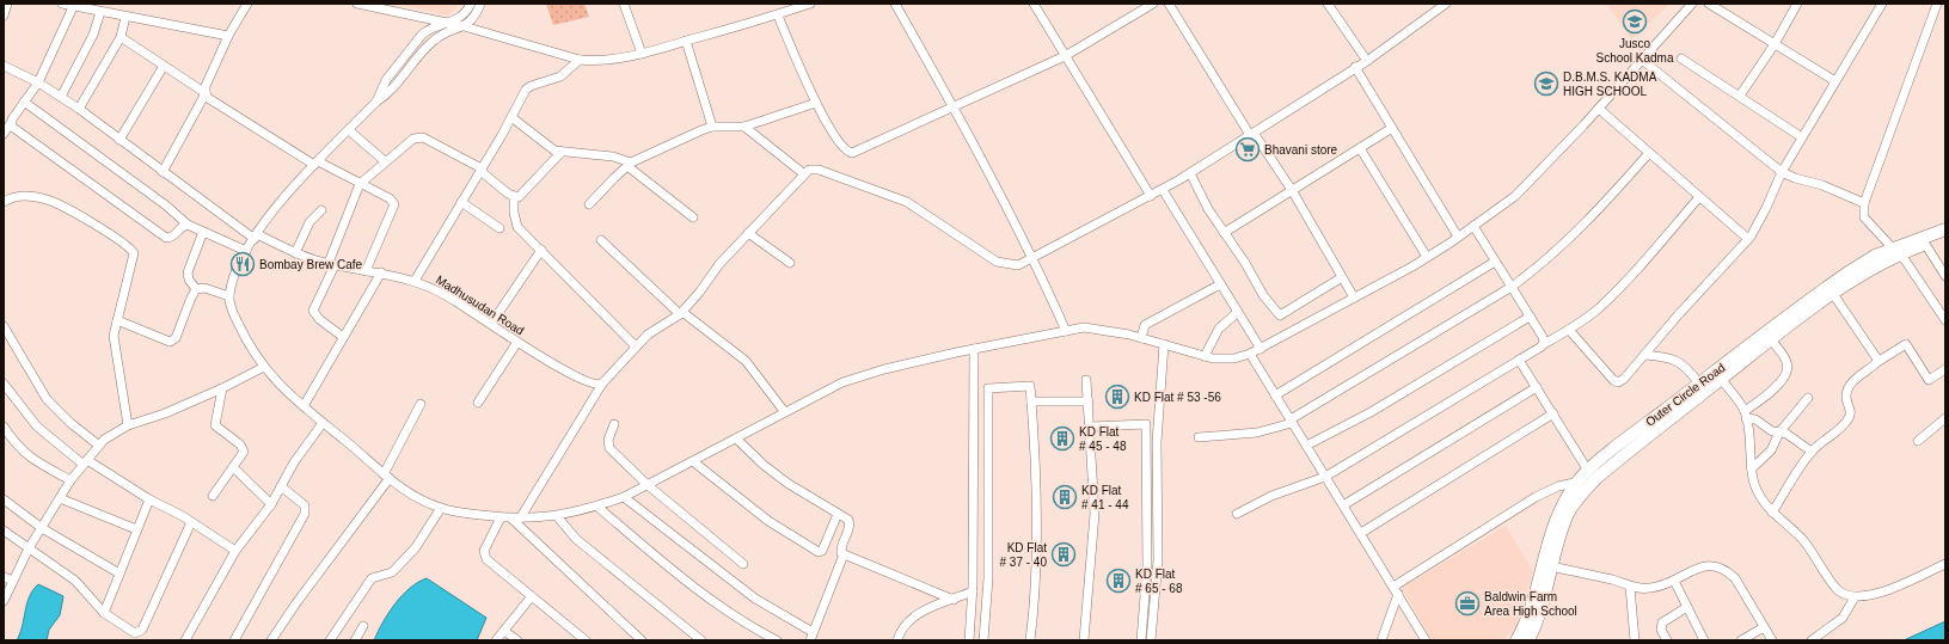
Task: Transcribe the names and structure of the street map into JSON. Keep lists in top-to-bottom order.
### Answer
{
  "streets": {
    "main road": ["Outer Circle Road"],
    "street": ["Madhusudan Road"]
  },
  "places": {
    "school or university": ["Jusco School Kadma", "D.B.M.S. KADMA HIGH SCHOOL"],
    "supermarket": ["Bhavani store"],
    "restaurant": ["Bombay Brew Cafe"],
    "building": [
      "KD Flat # 53 -56",
      "KD Flat # 45 - 48",
      "KD Flat # 41 - 44",
      "KD Flat # 37 - 40",
      "KD Flat # 65 - 68"
    ],
    "office": ["Baldwin Farm Area High School"]
  }
}
